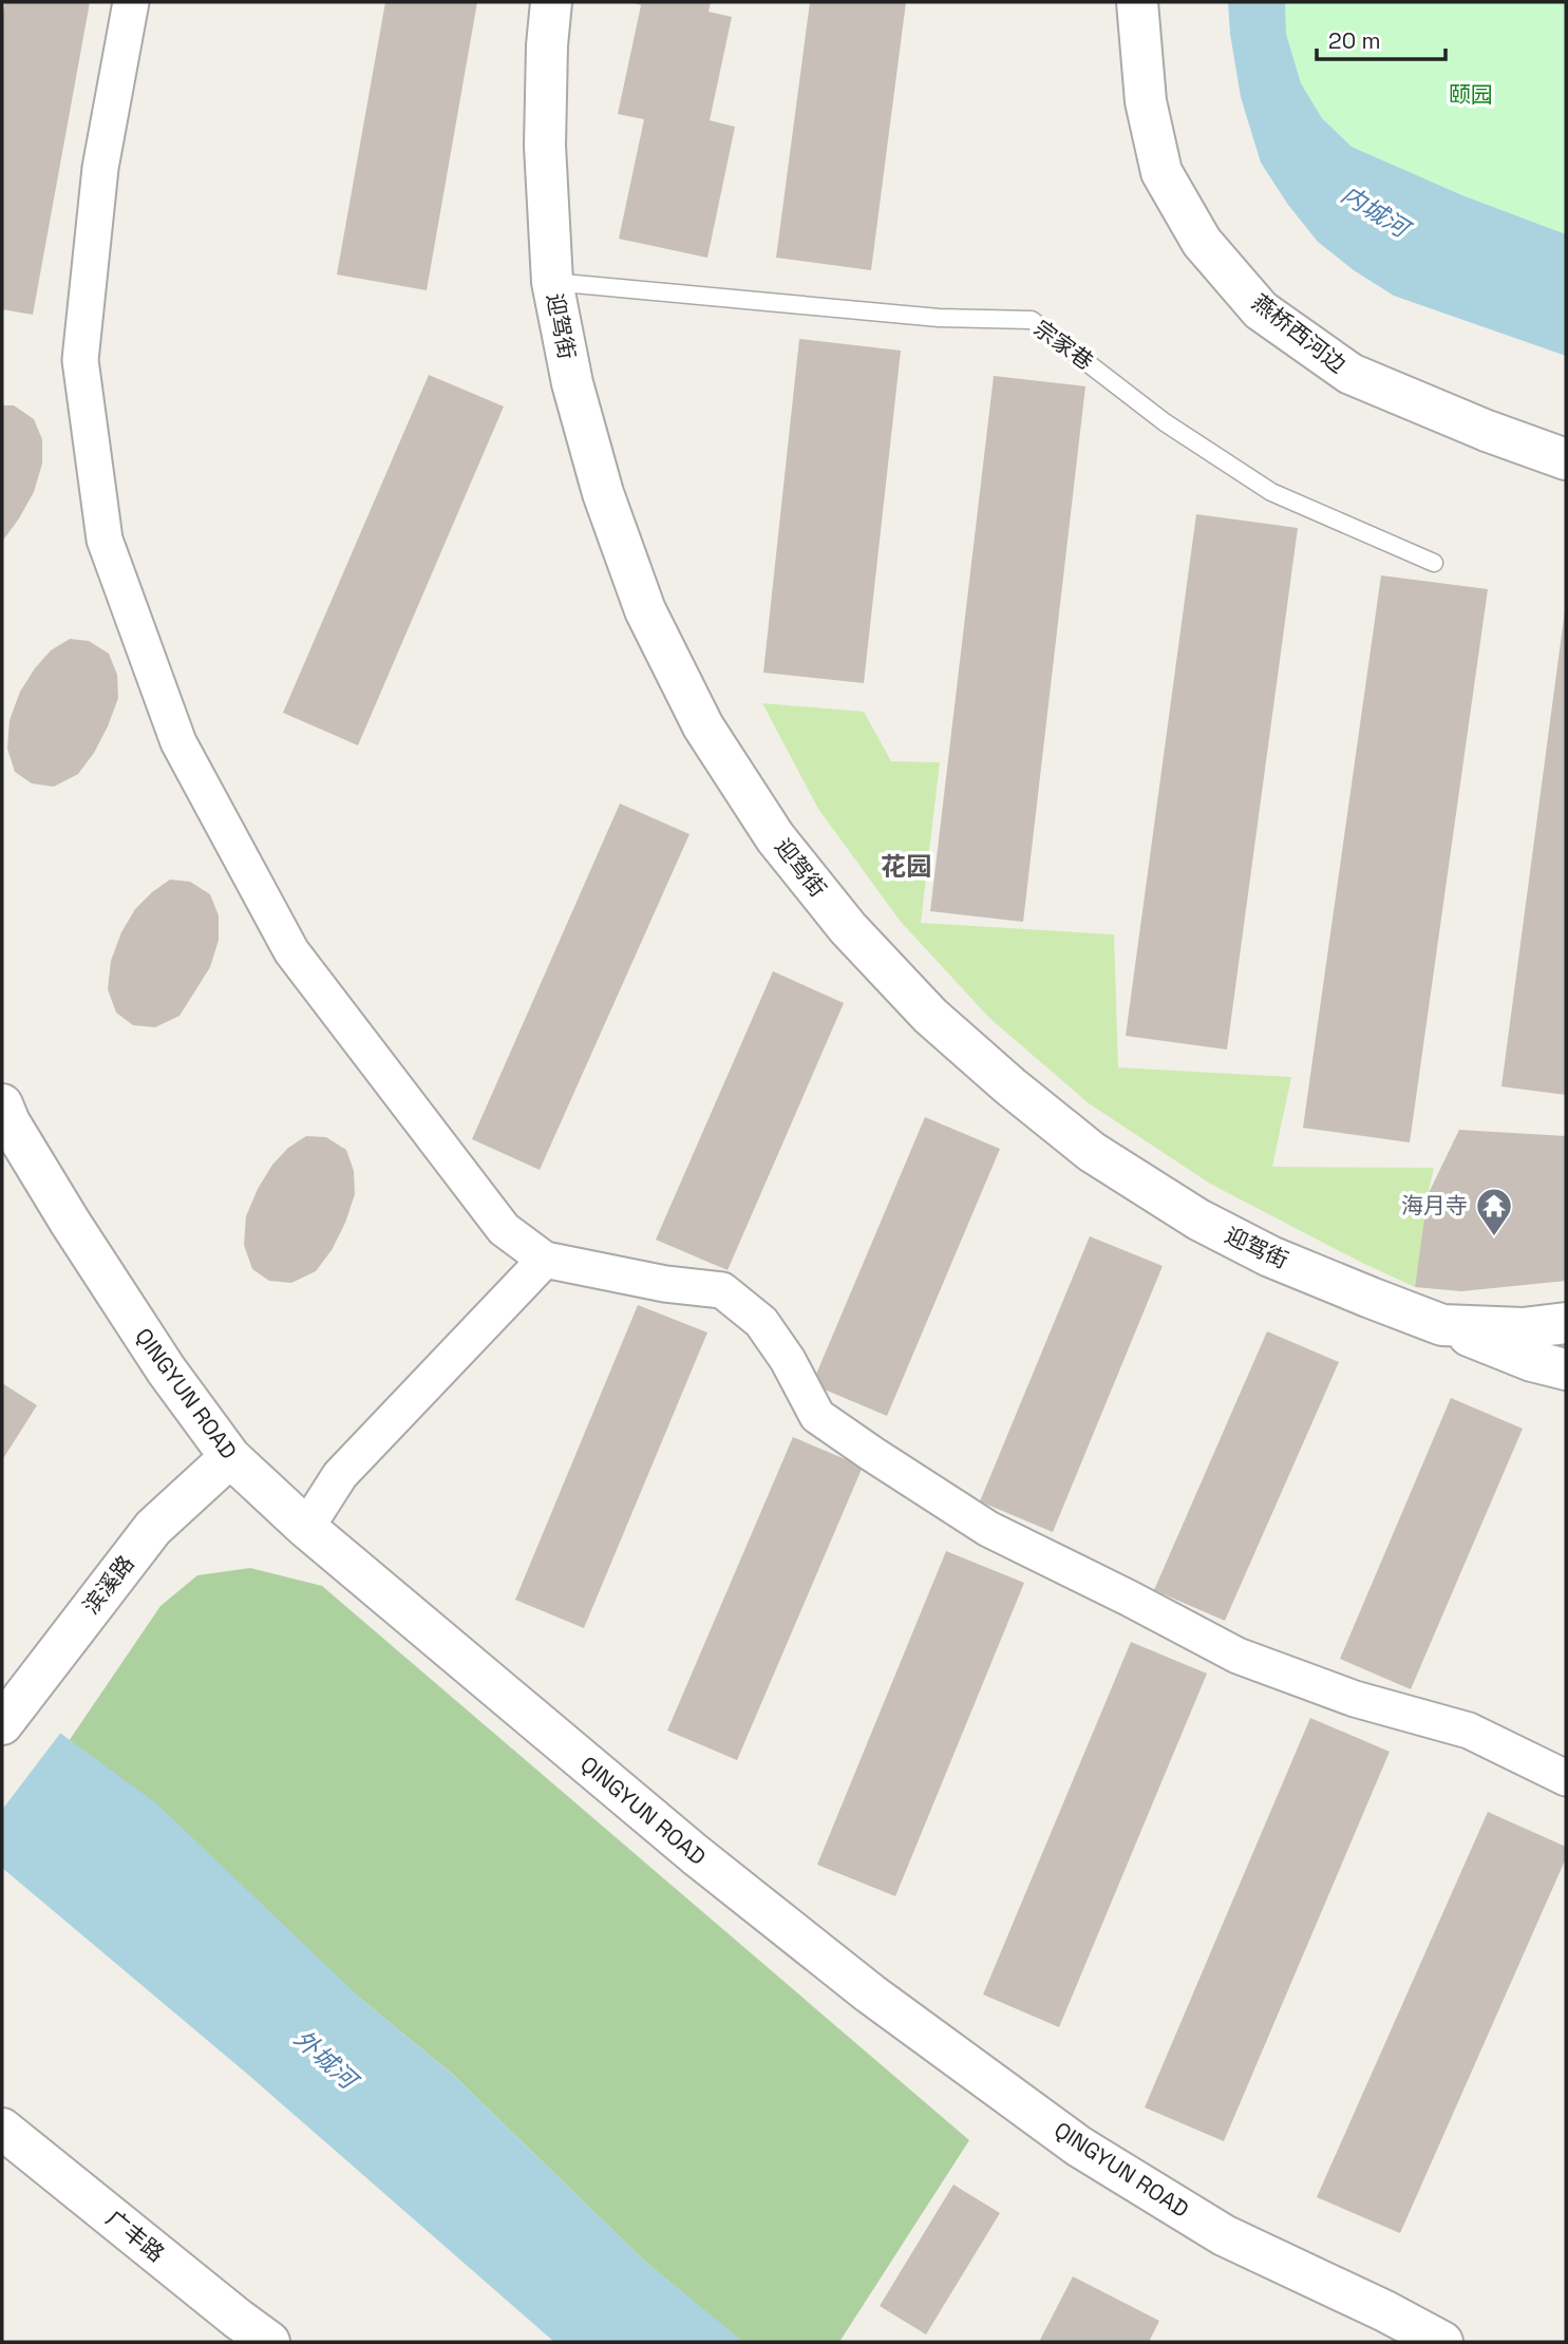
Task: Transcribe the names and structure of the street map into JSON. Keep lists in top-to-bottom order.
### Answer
{
  "streets": {
    "street": [
      "迎驾街",
      "燕桥西河边",
      "QINGYUN ROAD",
      "滨溪路",
      "广丰路"
    ],
    "lane": ["宗家巷"]
  },
  "crossings": [
    ["迎驾街", "宗家巷"],
    ["QINGYUN ROAD", "滨溪路"]
  ],
  "districts": ["花园"],
  "water": ["内城河", "外城河"],
  "parks": ["颐园"],
  "places": {
    "temple": ["海月寺"]
  },
  "scale_bar": "20 m"
}
